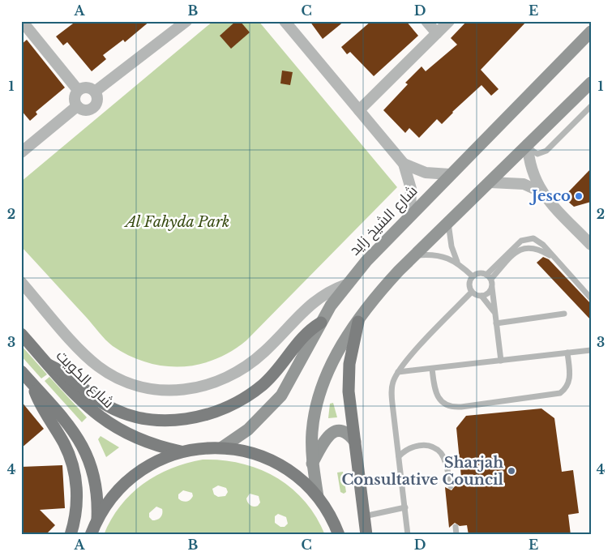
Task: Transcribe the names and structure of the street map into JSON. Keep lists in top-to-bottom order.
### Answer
{
  "streets": {
    "main road": ["شارع الشيخ زايد", "شارع الكويت"]
  },
  "parks": ["Al Fahyda Park"],
  "places": ["Jesco", "Sharjah Consultative Council"],
  "grid": {
    "columns": [
      "A",
      "B",
      "C",
      "D",
      "E"
    ],
    "rows": [
      "1",
      "2",
      "3",
      "4"
    ]
  }
}
